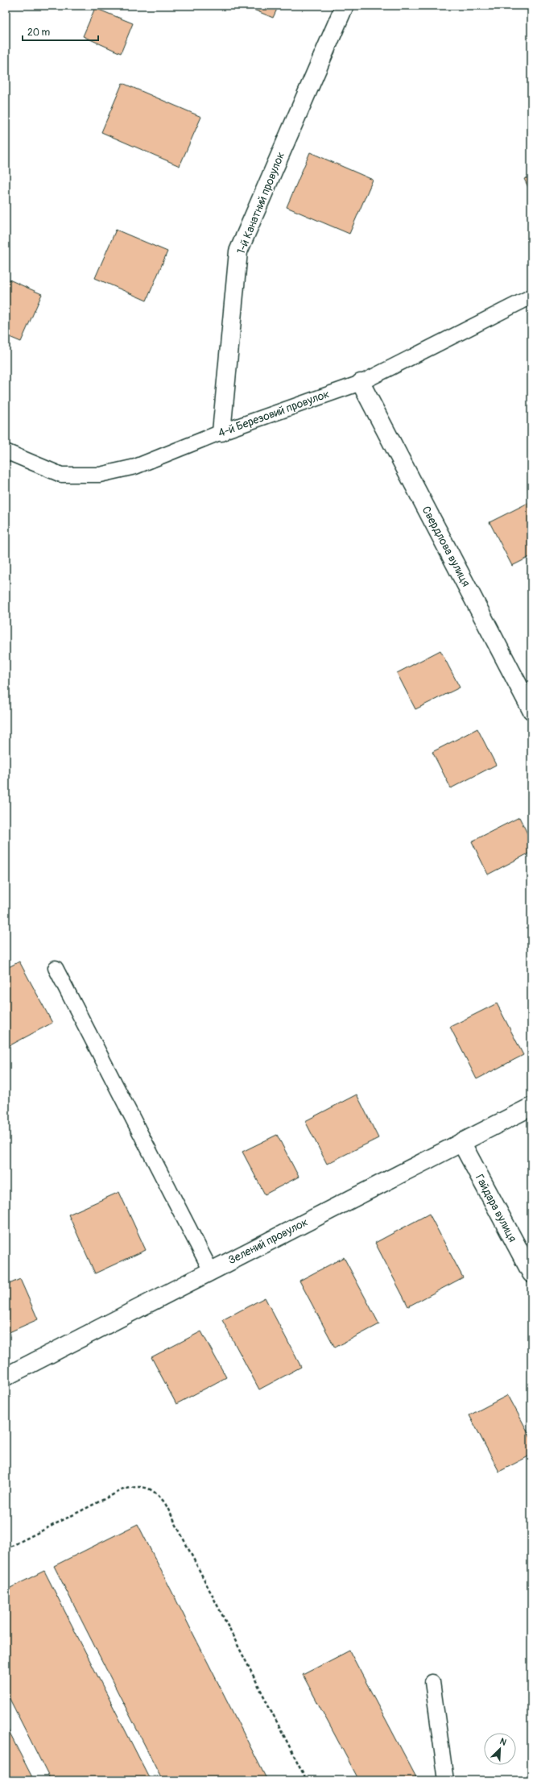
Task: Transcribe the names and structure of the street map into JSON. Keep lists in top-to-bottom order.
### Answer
{
  "streets": {
    "street": [
      "1-й Канатний провулок",
      "Свердлова вулиця",
      "Гайдара вулиця",
      "Зелений провулок"
    ],
    "lane": ["4-й Березовий провулок"]
  },
  "crossings": [
    ["1-й Канатний провулок", "4-й Березовий провулок"],
    ["4-й Березовий провулок", "Свердлова вулиця"],
    ["Гайдара вулиця", "Зелений провулок"]
  ],
  "scale_bar": "20 m",
  "north": "top right"
}
